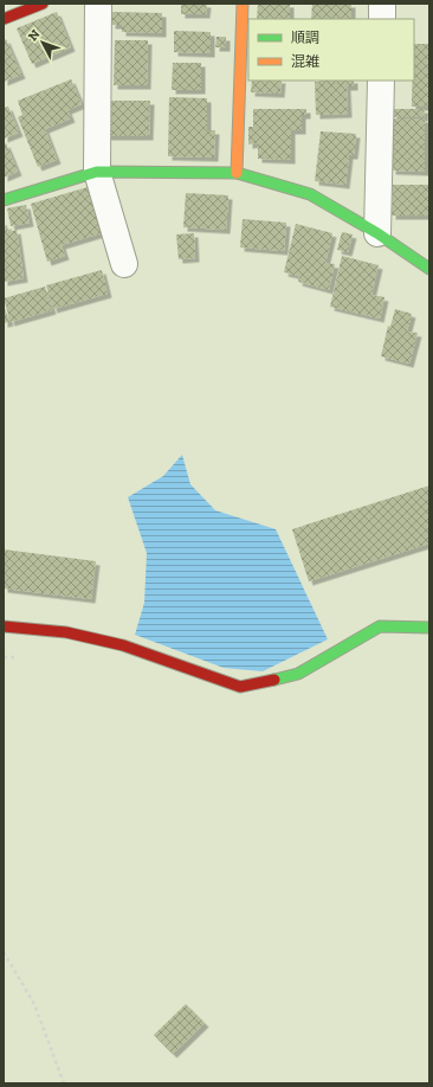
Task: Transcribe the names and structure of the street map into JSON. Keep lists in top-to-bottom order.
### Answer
{
  "legend": ["順調", "混雑"],
  "north": "top left"
}
